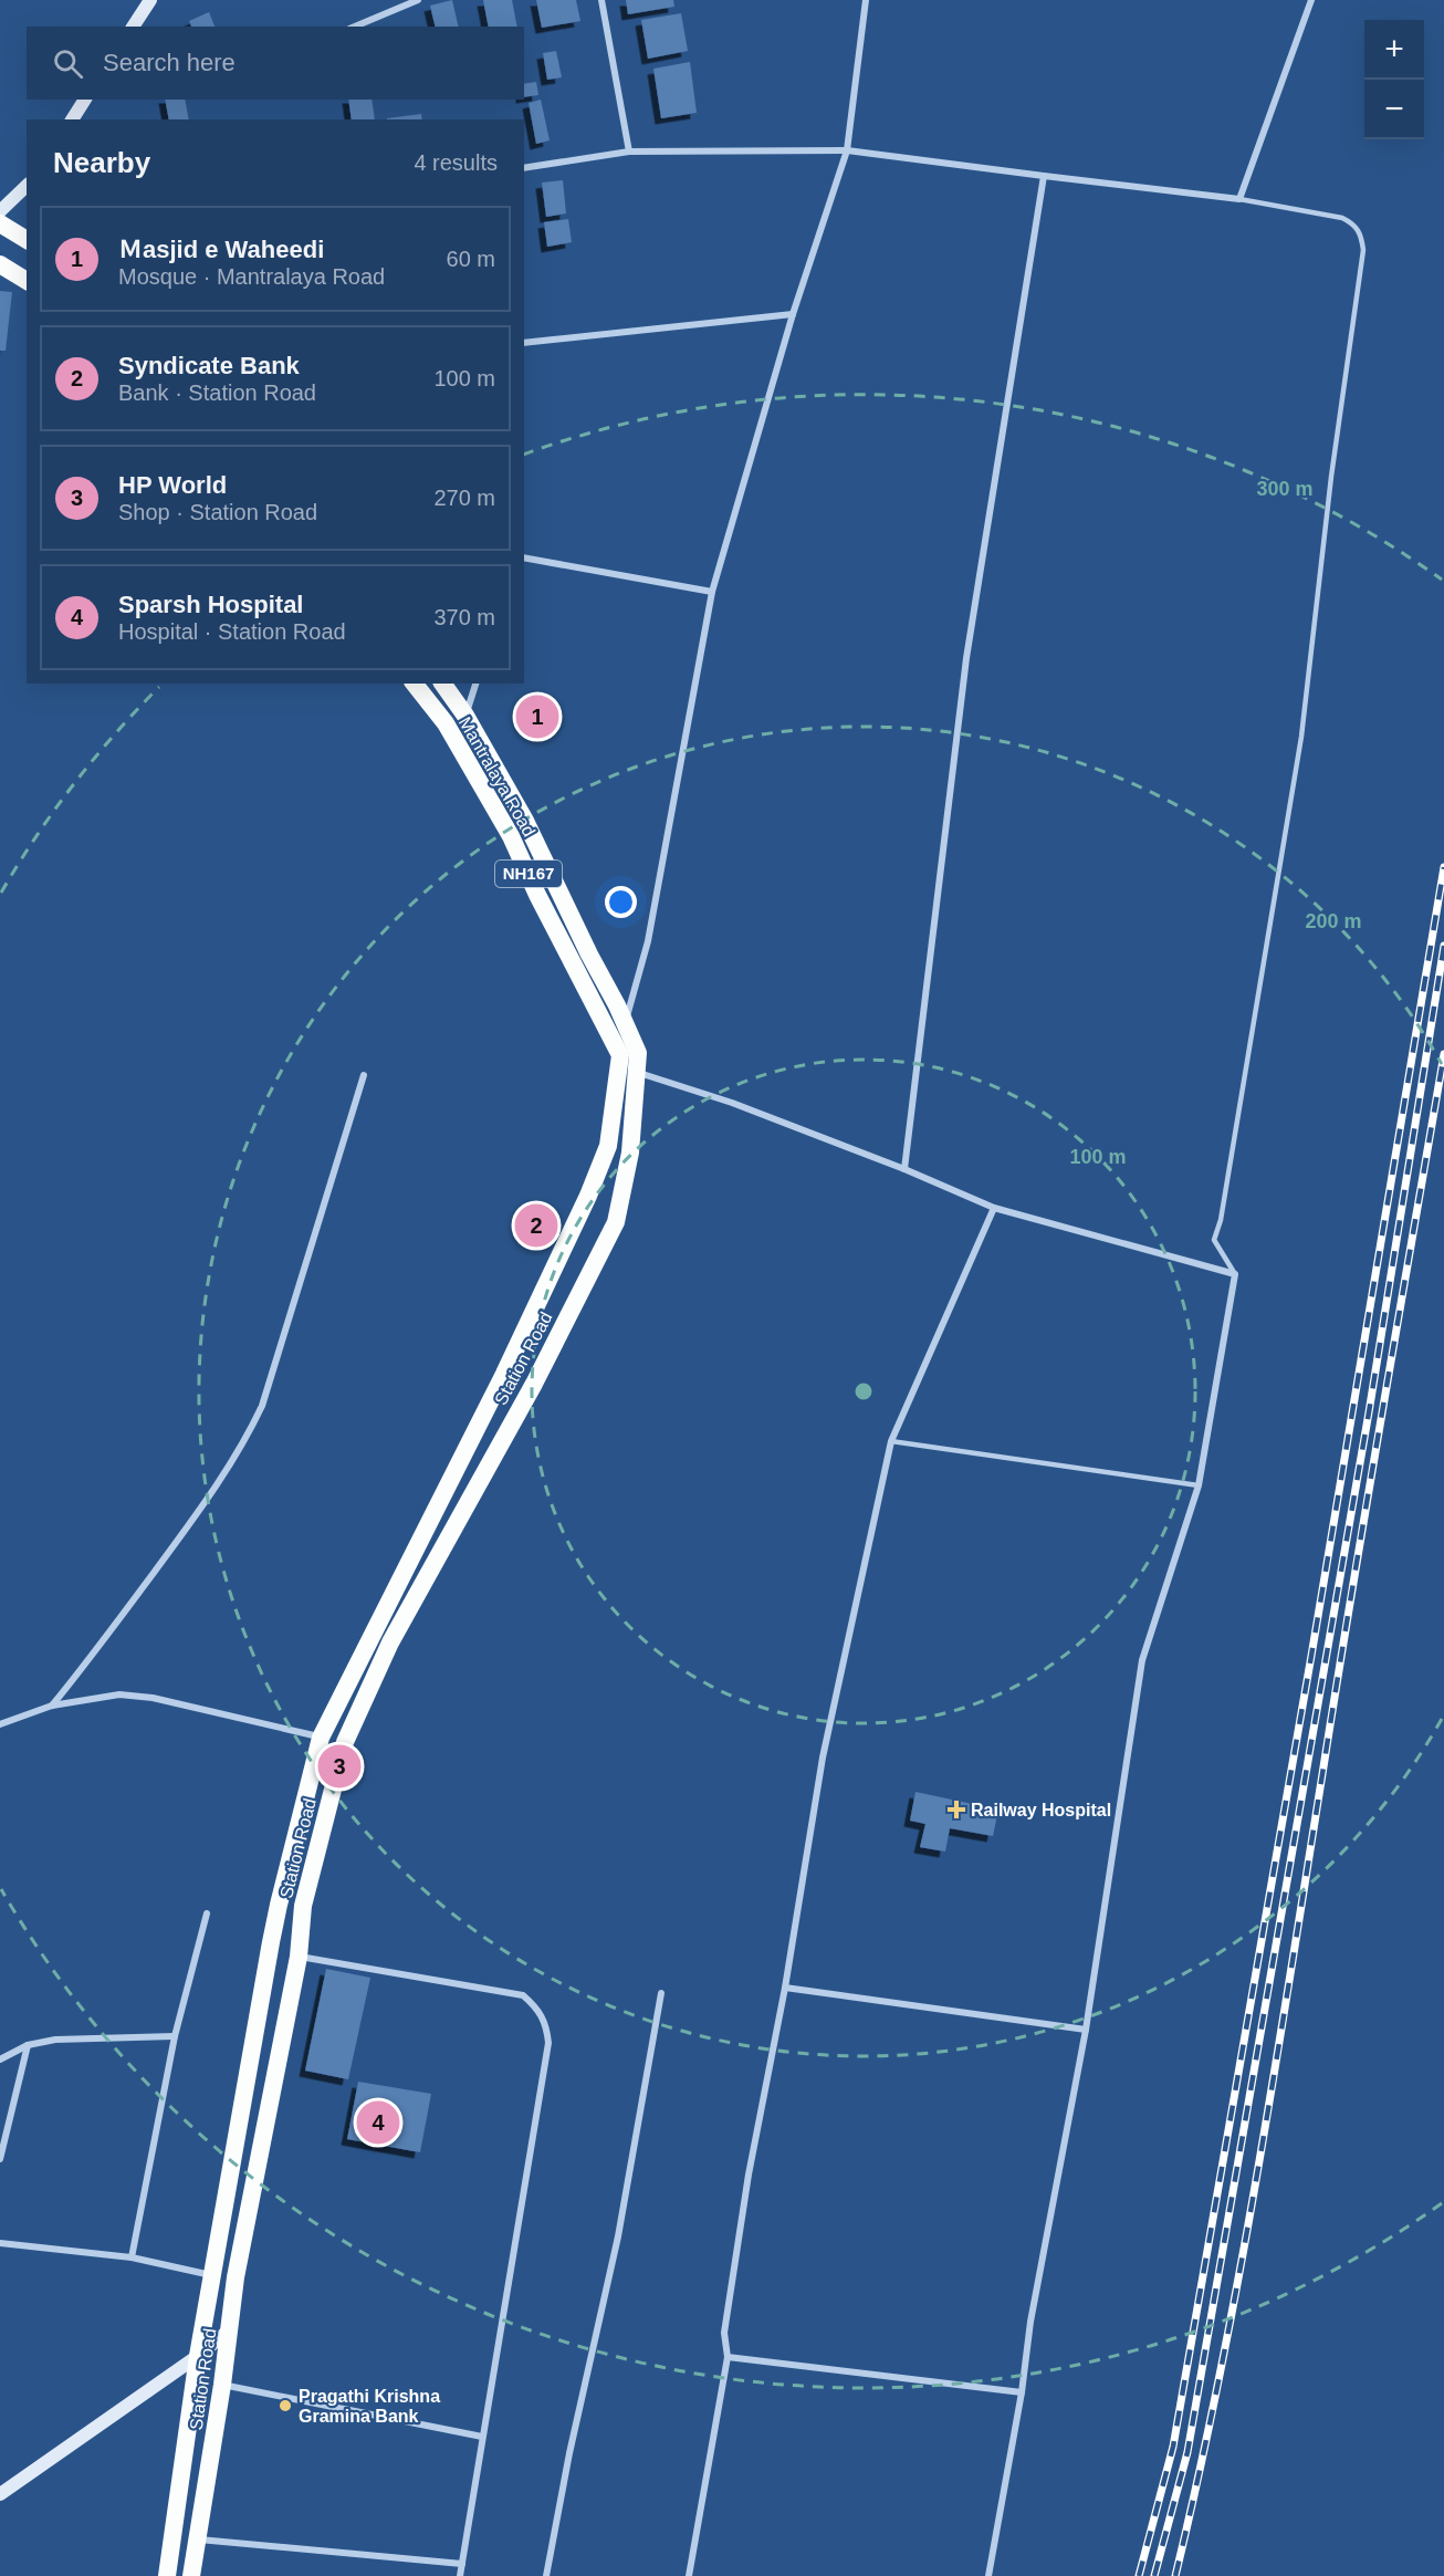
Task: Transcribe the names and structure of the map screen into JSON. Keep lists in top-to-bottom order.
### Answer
{
  "streets": {
    "highway": ["Mantralaya Road", "NH167", "Station Road"]
  },
  "crossings": [
    ["Mantralaya Road", "Station Road"]
  ],
  "places": {
    "health": ["Railway Hospital"],
    "other": ["Pragathi Krishna Gramina Bank"]
  },
  "page": {
    "map_buttons": ["+", "−"],
    "search": "Search here",
    "heading": ["Nearby", "4 results"],
    "list": [
      {
        "mark": "1",
        "name": "Ｍasjid e Waheedi",
        "note": "Mosque · Mantralaya Road",
        "value": "60 m"
      },
      {
        "mark": "2",
        "name": "Syndicate Bank",
        "note": "Bank · Station Road",
        "value": "100 m"
      },
      {
        "mark": "3",
        "name": "HP World",
        "note": "Shop · Station Road",
        "value": "270 m"
      },
      {
        "mark": "4",
        "name": "Sparsh Hospital",
        "note": "Hospital · Station Road",
        "value": "370 m"
      }
    ],
    "pins": [
      "1",
      "2",
      "3",
      "4"
    ]
  },
  "rings": ["300 m", "200 m", "100 m"]
}
